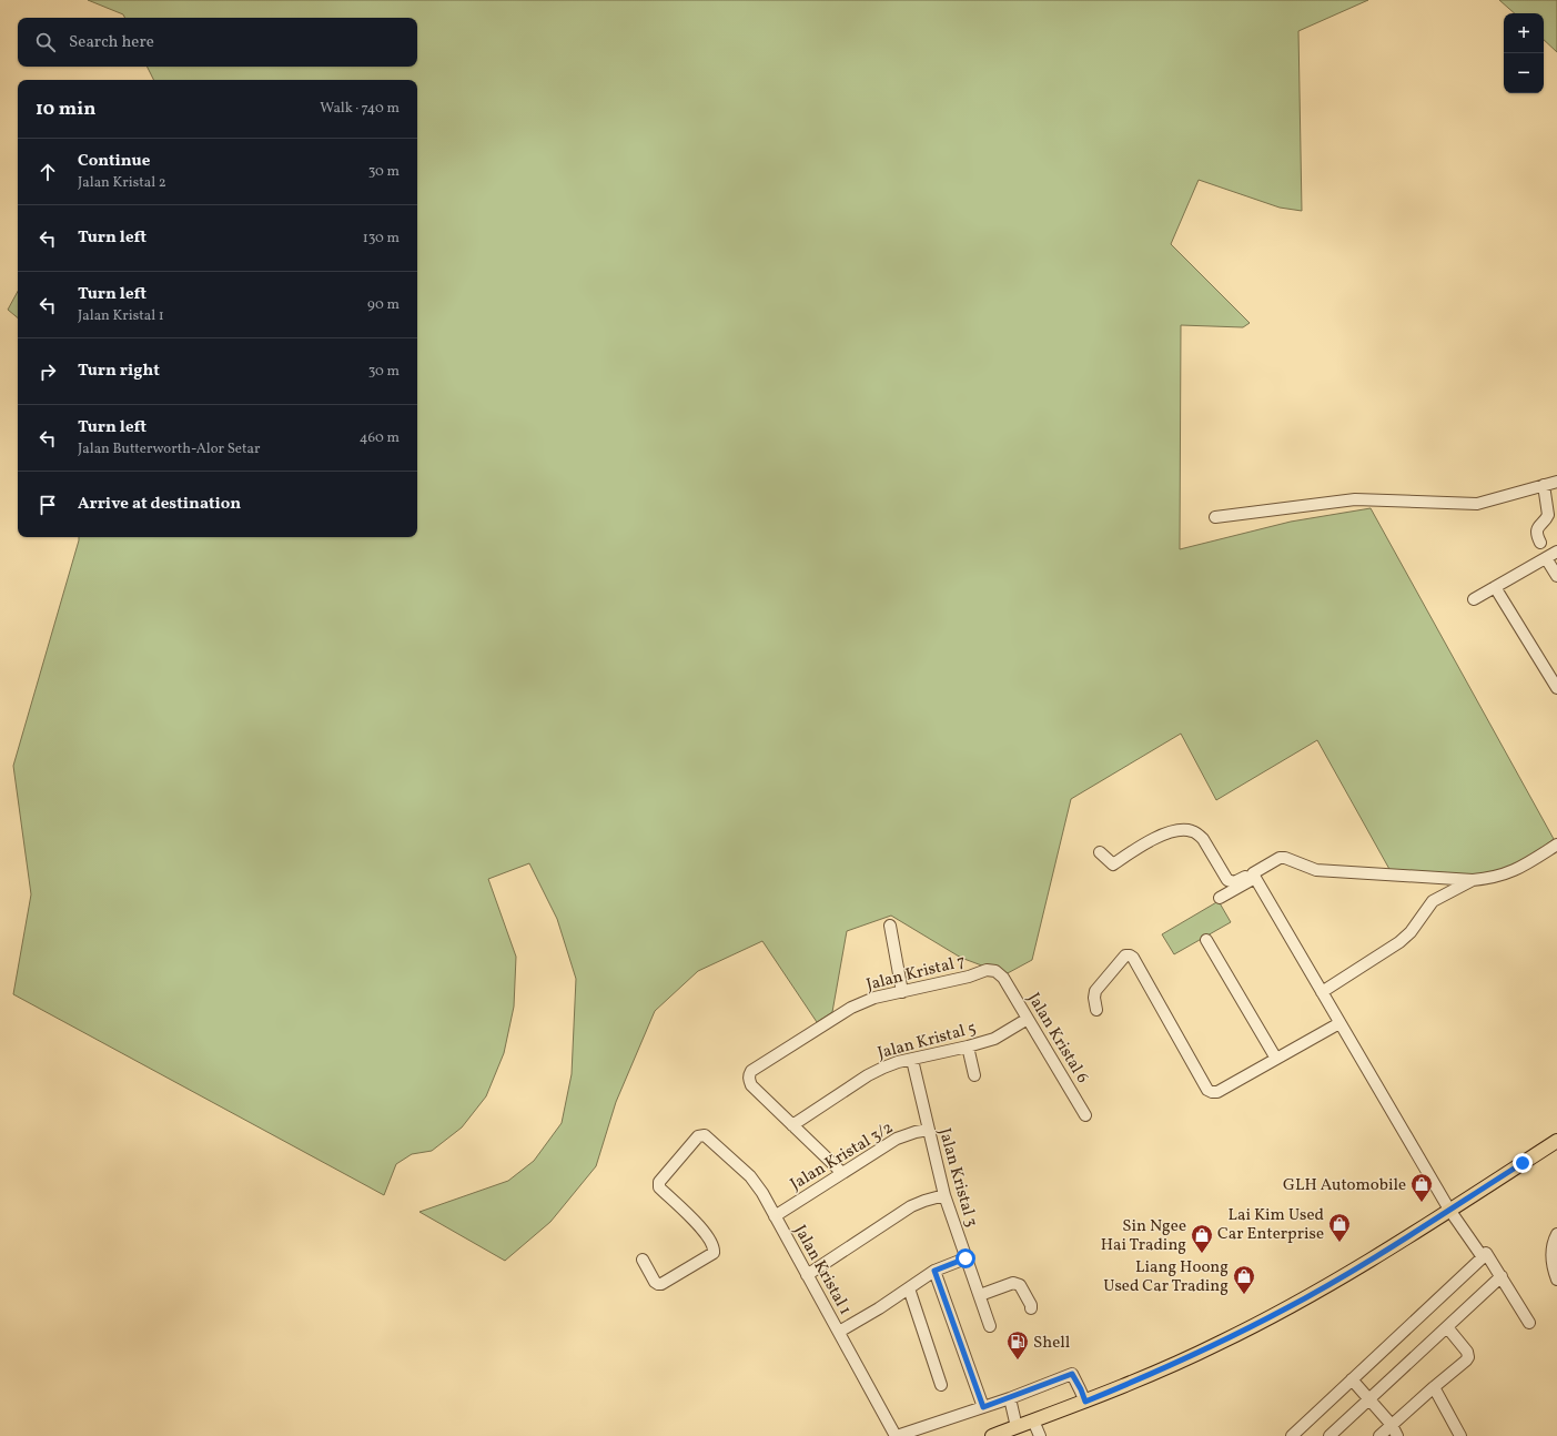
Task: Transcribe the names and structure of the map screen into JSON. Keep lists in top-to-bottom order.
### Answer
{
  "streets": {
    "street": [
      "Jalan Kristal 7",
      "Jalan Kristal 6",
      "Jalan Kristal 5",
      "Jalan Kristal 3/2",
      "Jalan Kristal 3",
      "Jalan Kristal 1"
    ]
  },
  "crossings": [
    ["Jalan Kristal 7", "Jalan Kristal 6"],
    ["Jalan Kristal 7", "Jalan Kristal 5"],
    ["Jalan Kristal 6", "Jalan Kristal 5"],
    ["Jalan Kristal 5", "Jalan Kristal 3"],
    ["Jalan Kristal 3/2", "Jalan Kristal 3"],
    ["Jalan Kristal 3/2", "Jalan Kristal 1"]
  ],
  "places": {
    "shop": [
      "GLH Automobile",
      "Lai Kim Used Car Enterprise",
      "Sin Ngee Hai Trading",
      "Liang Hoong Used Car Trading"
    ],
    "fuel station": ["Shell"]
  },
  "page": {
    "map_buttons": ["+", "−"],
    "search": "Search here",
    "heading": ["10 min", "Walk · 740 m"],
    "list": [
      ["Continue", "Jalan Kristal 2", "30 m"],
      ["Turn left", "130 m"],
      ["Turn left", "Jalan Kristal 1", "90 m"],
      ["Turn right", "30 m"],
      ["Turn left", "Jalan Butterworth-Alor Setar", "460 m"],
      "Arrive at destination"
    ]
  }
}
